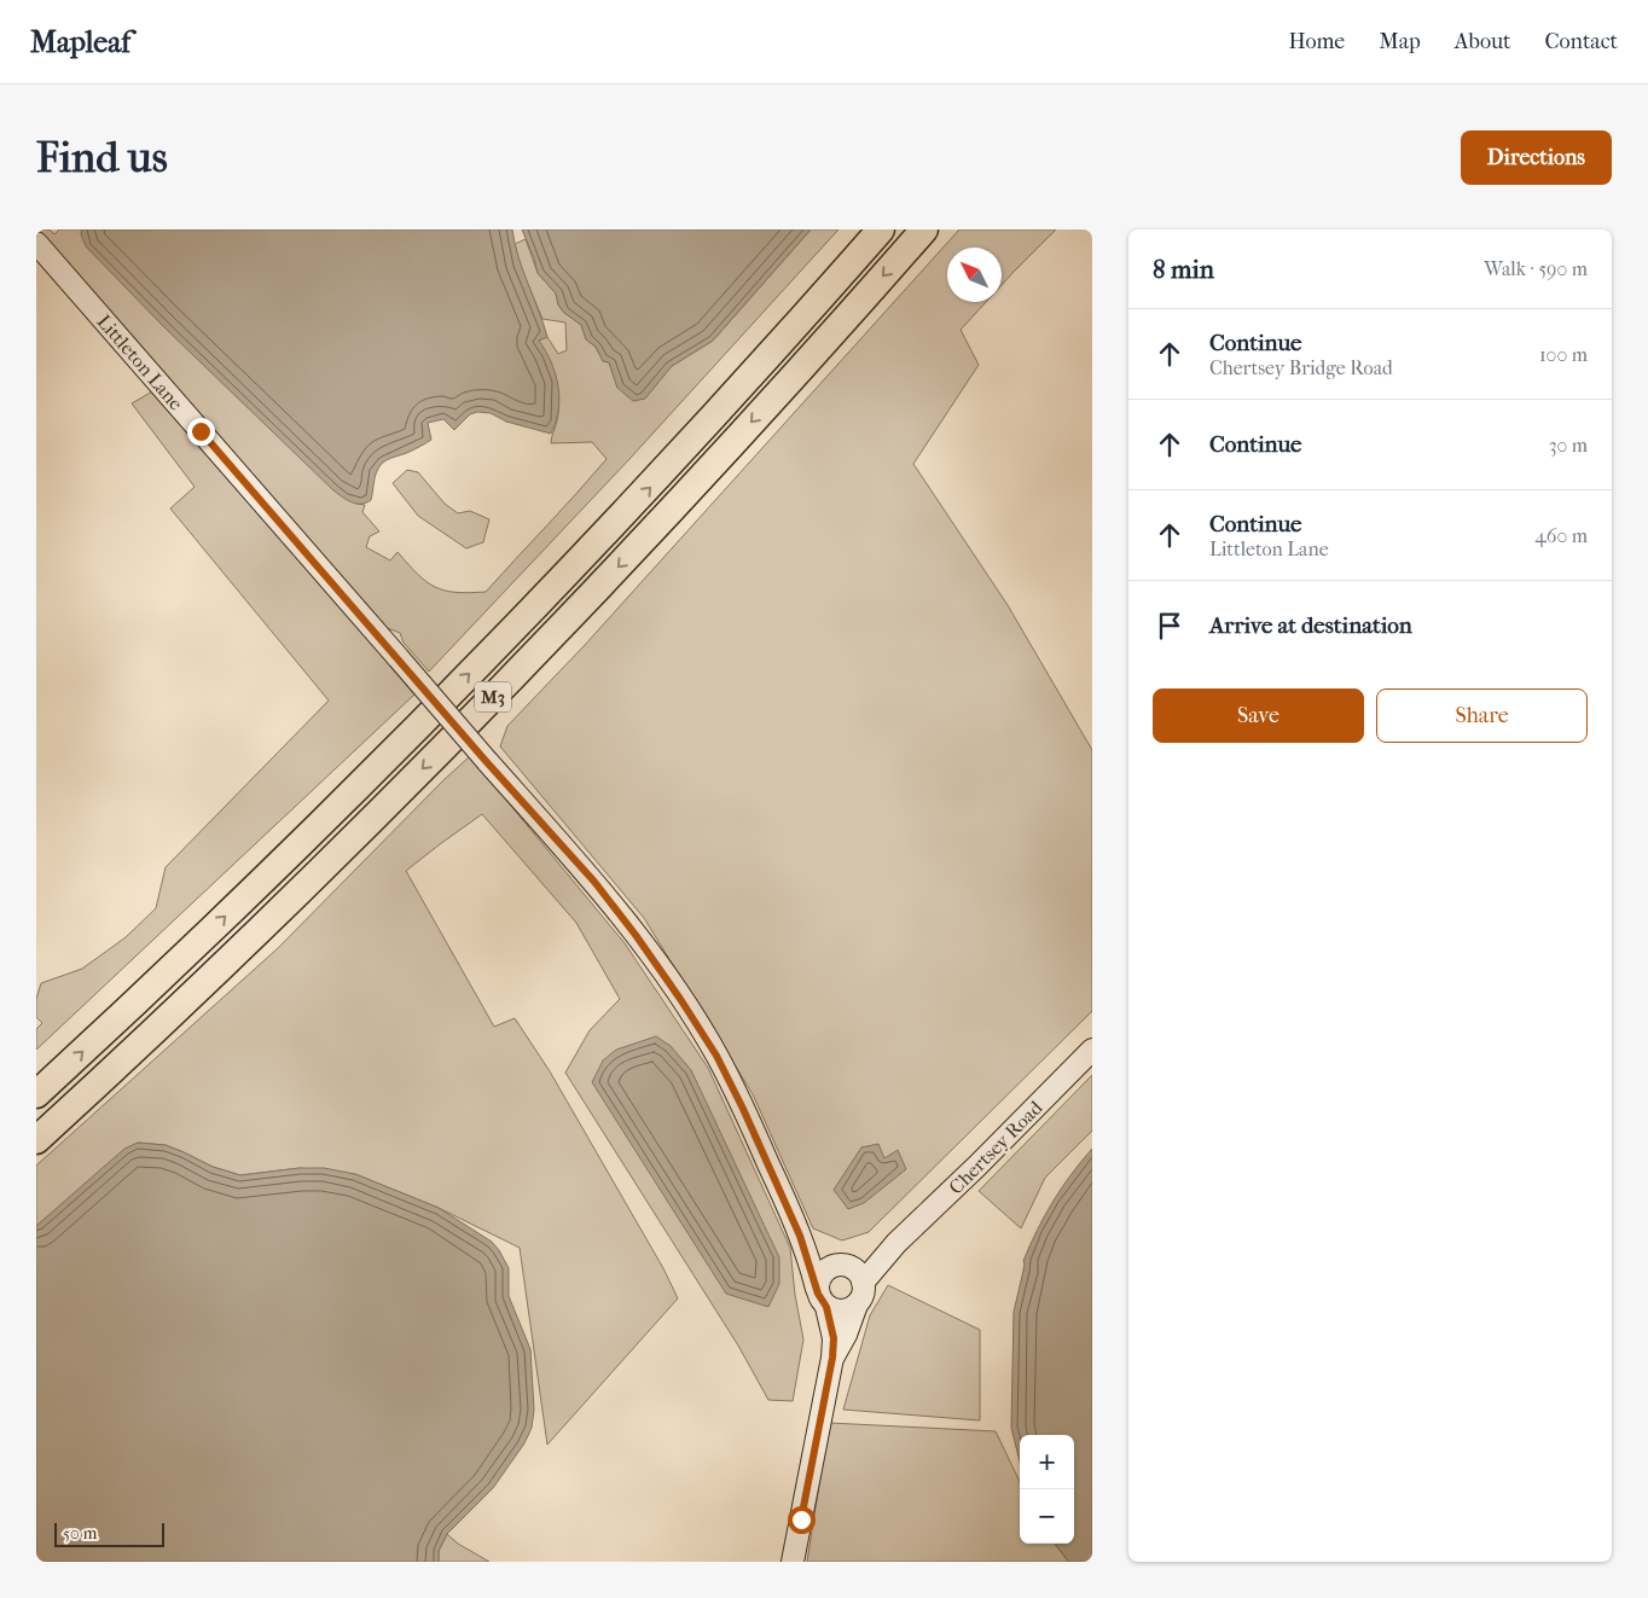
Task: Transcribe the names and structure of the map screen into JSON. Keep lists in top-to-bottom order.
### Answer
{
  "streets": {
    "highway": ["M3"],
    "street": ["Littleton Lane", "Chertsey Road"]
  },
  "scale_bar": "50 m",
  "north": "top left",
  "page": {
    "header": "Mapleaf",
    "nav": [
      "Home",
      "Map",
      "About",
      "Contact"
    ],
    "buttons": [
      "Directions",
      ["Save", "Share"]
    ],
    "title": "Find us",
    "heading": ["8 min", "Walk · 590 m"],
    "list": [
      ["Continue", "Chertsey Bridge Road", "100 m"],
      ["Continue", "30 m"],
      ["Continue", "Littleton Lane", "460 m"],
      "Arrive at destination"
    ],
    "map_buttons": ["+", "−"],
    "scale": "50 m"
  }
}
